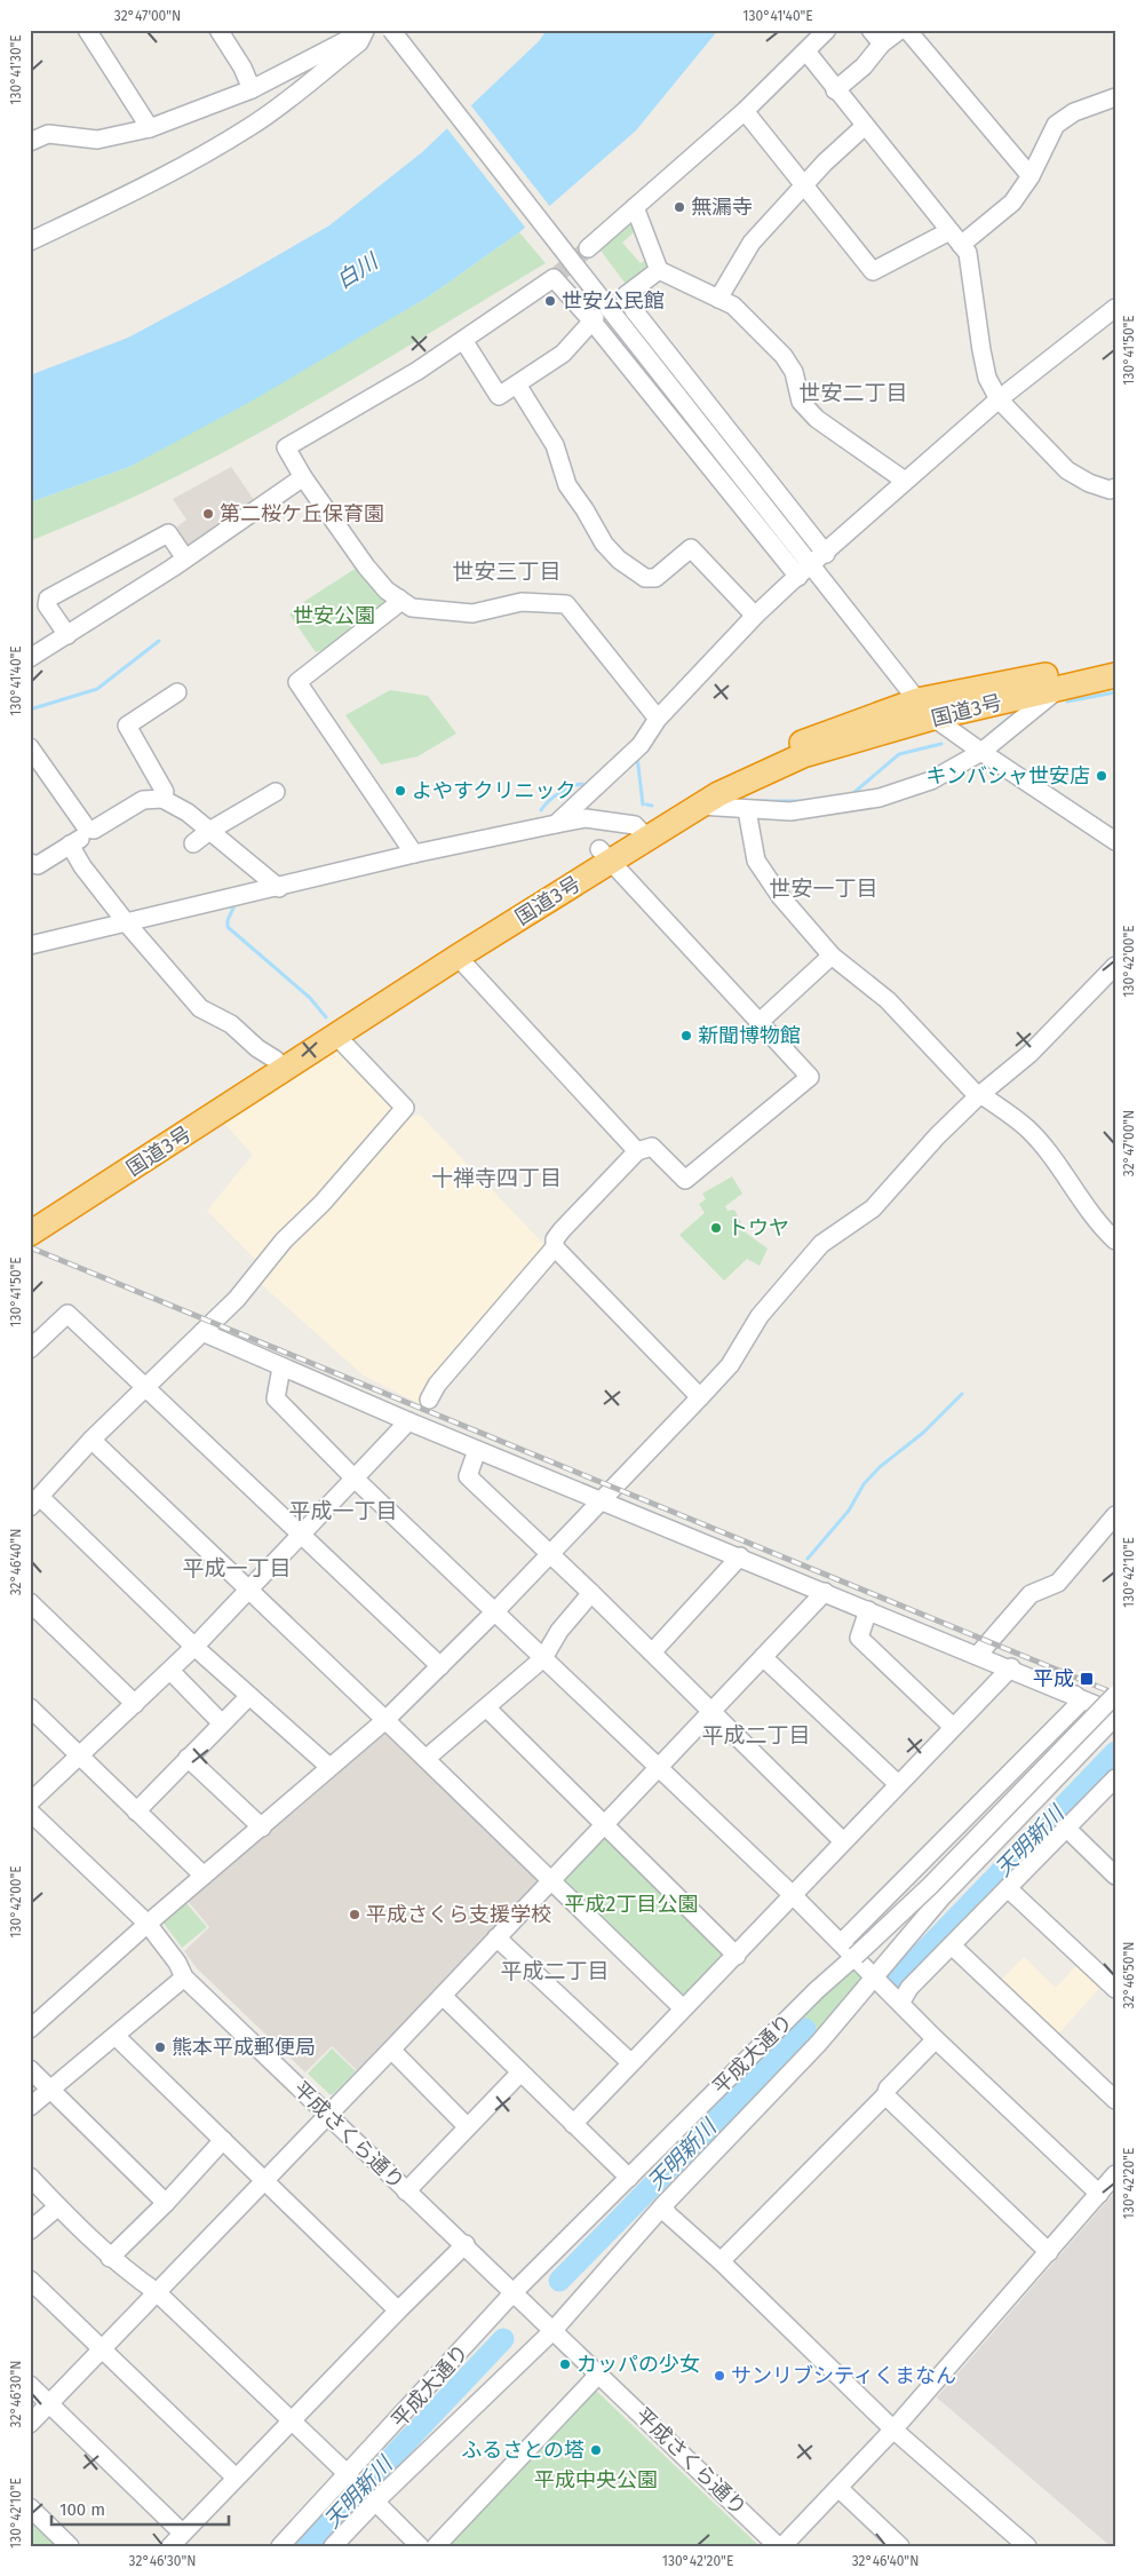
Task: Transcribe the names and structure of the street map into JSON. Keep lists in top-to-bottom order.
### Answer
{
  "streets": {
    "highway": ["国道3号"],
    "street": ["平成大通り", "平成さくら通り"]
  },
  "crossings": [
    ["平成大通り", "平成さくら通り"]
  ],
  "districts": [
    "世安二丁目",
    "世安三丁目",
    "世安一丁目",
    "十禅寺四丁目",
    "平成一丁目",
    "平成一丁目",
    "平成二丁目",
    "平成二丁目"
  ],
  "water": ["白川", "天明新川"],
  "parks": ["世安公園", "平成2丁目公園", "平成中央公園"],
  "places": {
    "other": [
      "無漏寺",
      "世安公民館",
      "第二桜ケ丘保育園",
      "キンバシャ世安店",
      "よやすクリニック",
      "新聞博物館",
      "トウヤ",
      "平成さくら支援学校",
      "熊本平成郵便局",
      "カッパの少女",
      "サンリブシティくまなん",
      "ふるさとの塔"
    ],
    "transit": ["平成"]
  },
  "scale_bar": "100 m",
  "coordinates": [
    "32°47'00\"N",
    "130°41'40\"E",
    "130°41'30\"E",
    "130°41'50\"E",
    "130°42'00\"E",
    "32°46'40\"N",
    "130°42'10\"E",
    "32°46'50\"N",
    "130°42'20\"E",
    "32°46'30\"N"
  ]
}
